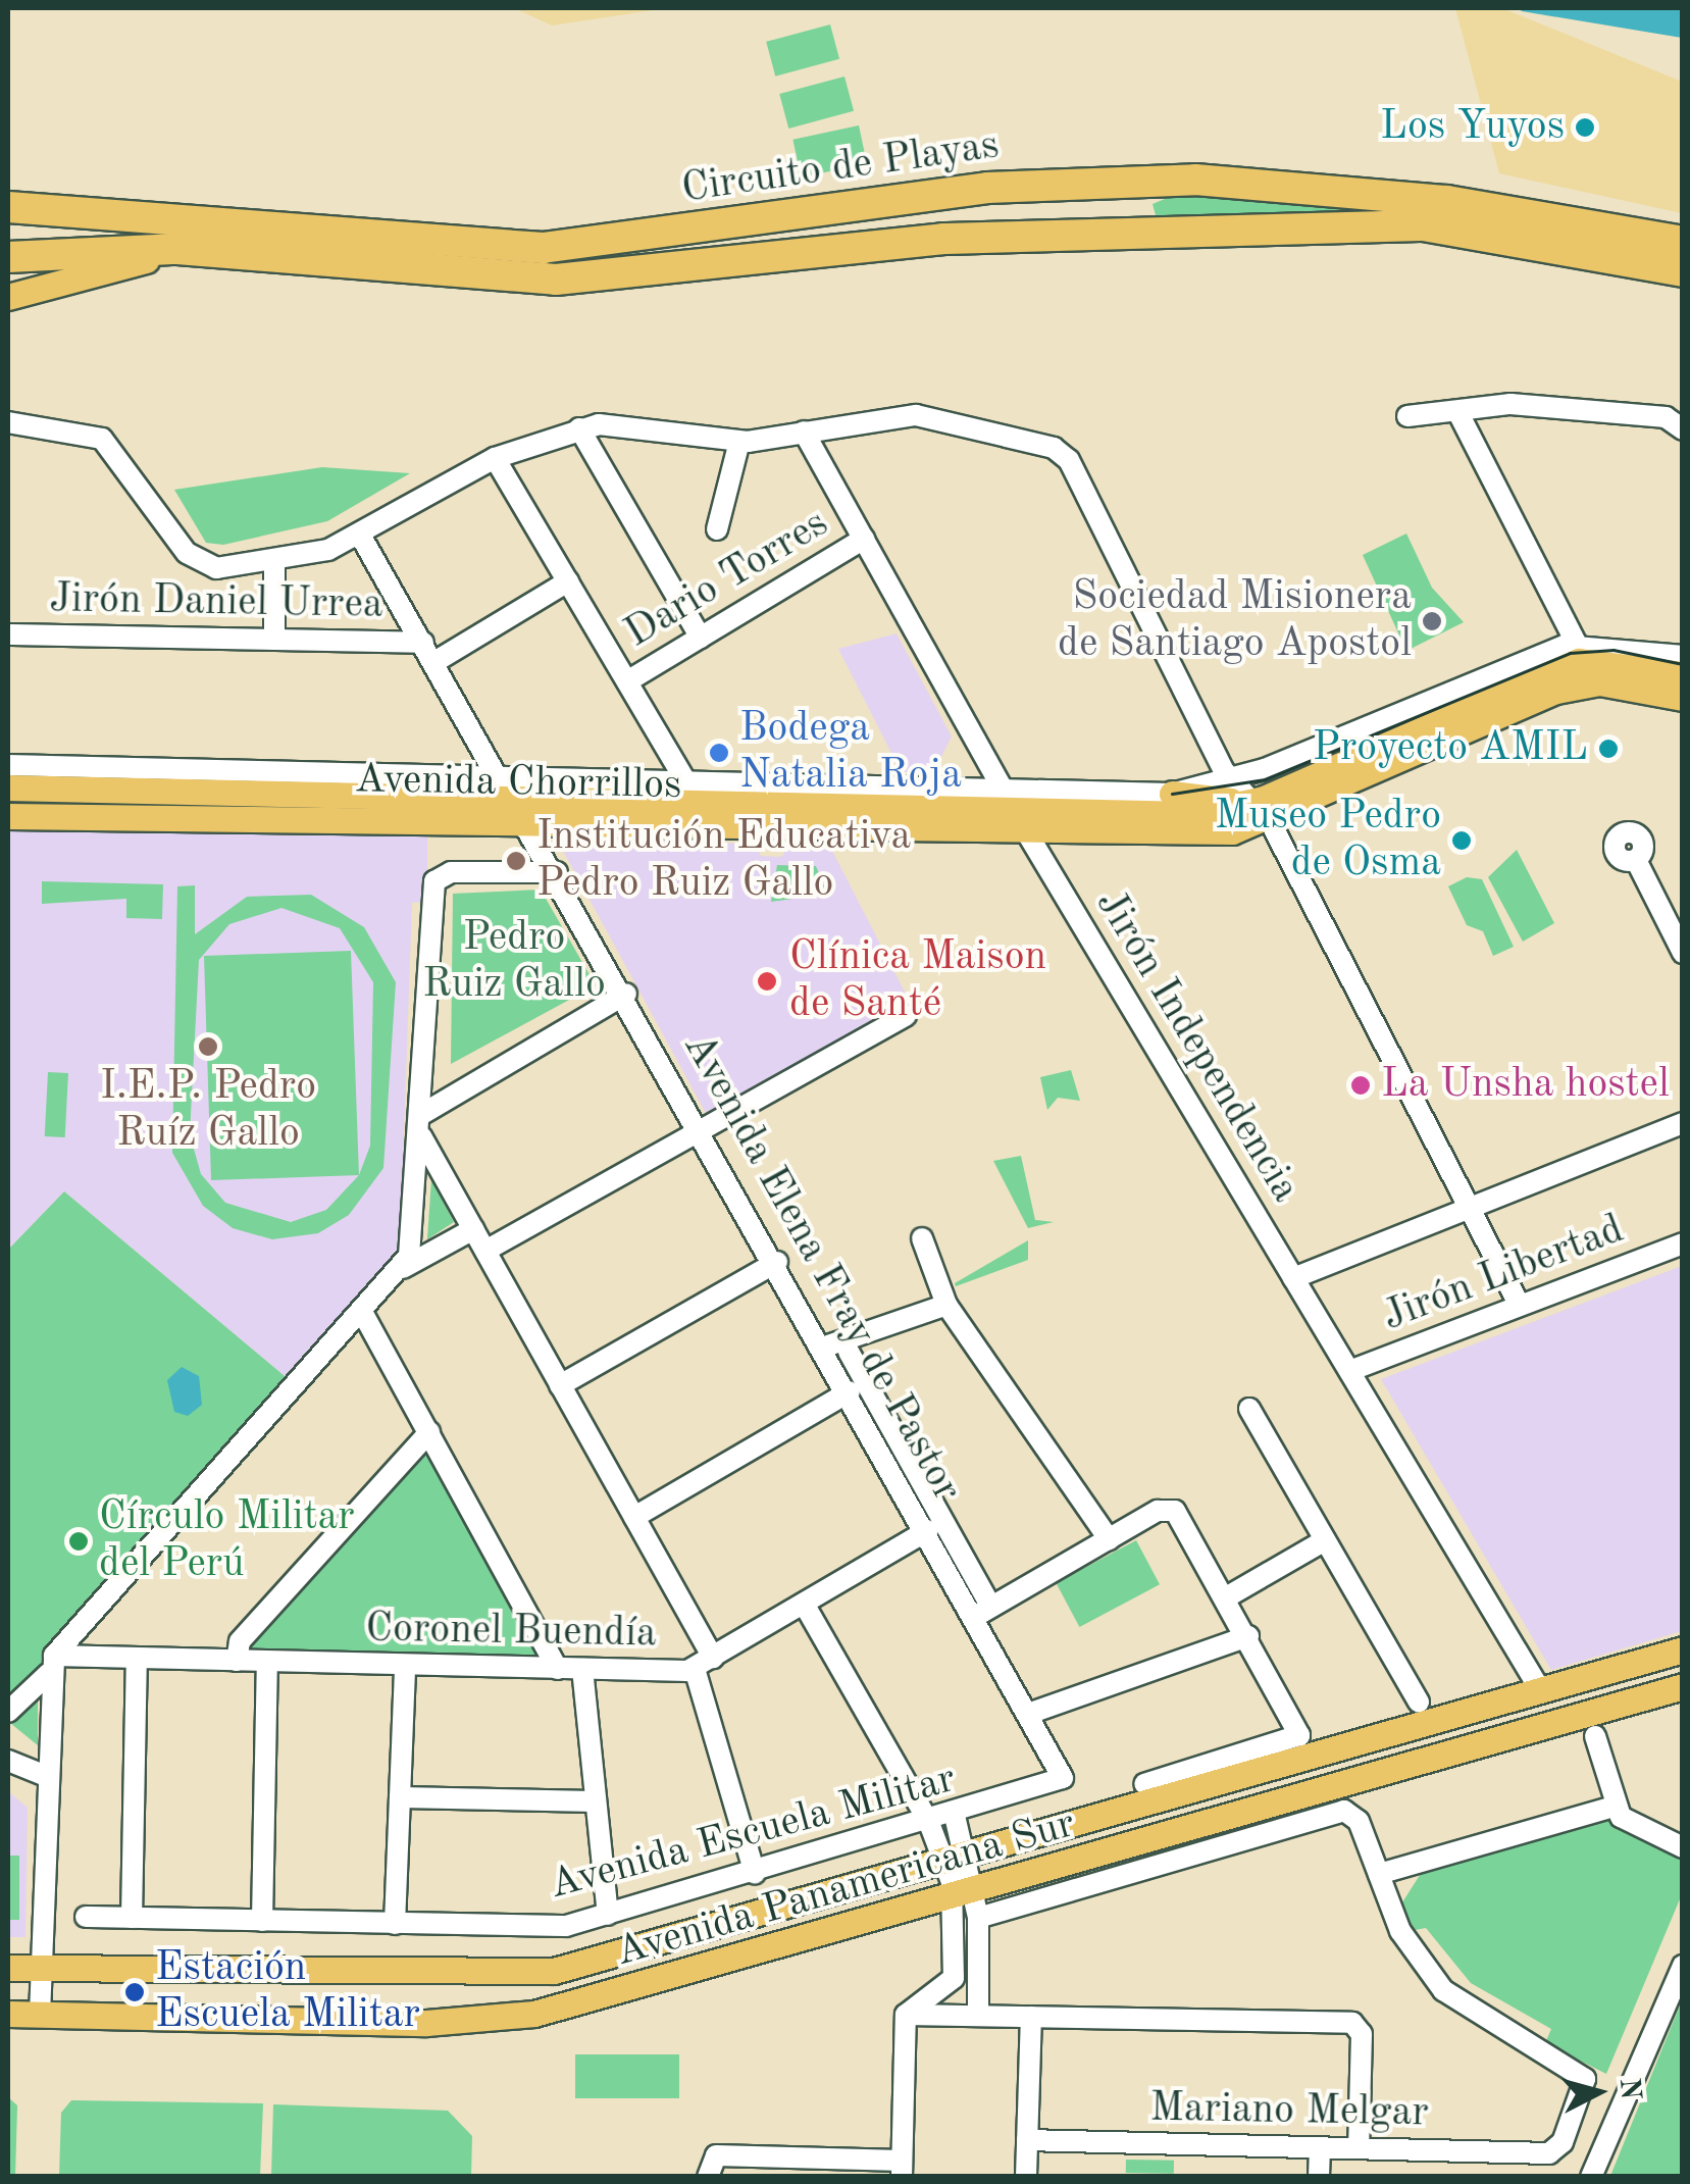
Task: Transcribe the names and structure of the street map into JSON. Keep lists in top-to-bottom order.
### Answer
{
  "streets": {
    "highway": ["Circuito de Playas"],
    "main road": ["Avenida Chorrillos", "Avenida Panamericana Sur"],
    "street": [
      "Dario Torres",
      "Jirón Daniel Urrea",
      "Jirón Independencia",
      "Avenida Elena Fray de Pastor",
      "Jirón Libertad",
      "Coronel Buendía",
      "Avenida Escuela Militar",
      "Mariano Melgar"
    ]
  },
  "crossings": [
    ["Dario Torres", "Jirón Independencia"],
    ["Jirón Daniel Urrea", "Avenida Elena Fray de Pastor"],
    ["Avenida Chorrillos", "Jirón Independencia"],
    ["Avenida Chorrillos", "Avenida Elena Fray de Pastor"],
    ["Jirón Independencia", "Jirón Libertad"],
    ["Jirón Independencia", "Avenida Panamericana Sur"],
    ["Avenida Elena Fray de Pastor", "Coronel Buendía"],
    ["Avenida Elena Fray de Pastor", "Avenida Escuela Militar"]
  ],
  "parks": ["Pedro Ruiz Gallo"],
  "places": [
    "Los Yuyos",
    "Sociedad Misionera de Santiago Apostol",
    "Proyecto AMIL",
    "Bodega Natalia Roja",
    "Museo Pedro de Osma",
    "Institución Educativa Pedro Ruiz Gallo",
    "Clínica Maison de Santé",
    "I.E.P. Pedro Ruíz Gallo",
    "La Unsha hostel",
    "Círculo Militar del Perú",
    "Estación Escuela Militar"
  ],
  "north": "right"
}
